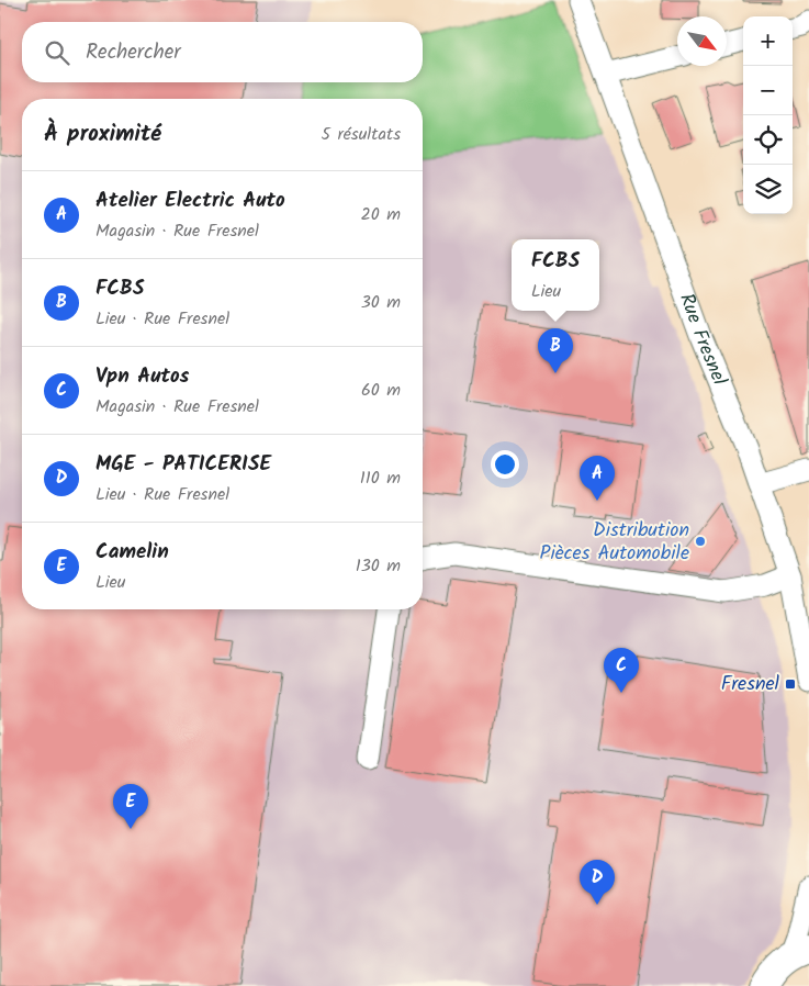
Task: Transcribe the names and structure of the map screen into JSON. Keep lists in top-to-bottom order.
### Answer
{
  "streets": {
    "street": ["Rue Fresnel"]
  },
  "places": {
    "other": ["Distribution Pièces Automobile"],
    "transit": ["Fresnel"]
  },
  "north": "bottom right",
  "page": {
    "map_buttons": ["+", "−"],
    "search": "Rechercher",
    "heading": ["À proximité", "5 résultats"],
    "list": [
      {
        "mark": "A",
        "name": "Atelier Electric Auto",
        "note": "Magasin · Rue Fresnel",
        "value": "20 m"
      },
      {
        "mark": "B",
        "name": "FCBS",
        "note": "Lieu · Rue Fresnel",
        "value": "30 m"
      },
      {
        "mark": "C",
        "name": "Vpn Autos",
        "note": "Magasin · Rue Fresnel",
        "value": "60 m"
      },
      {
        "mark": "D",
        "name": "MGE - PATICERISE",
        "note": "Lieu · Rue Fresnel",
        "value": "110 m"
      },
      {
        "mark": "E",
        "name": "Camelin",
        "note": "Lieu",
        "value": "130 m"
      }
    ],
    "popup": ["FCBS", "Lieu"],
    "pins": [
      "B",
      "A",
      "C",
      "E",
      "D"
    ]
  }
}
